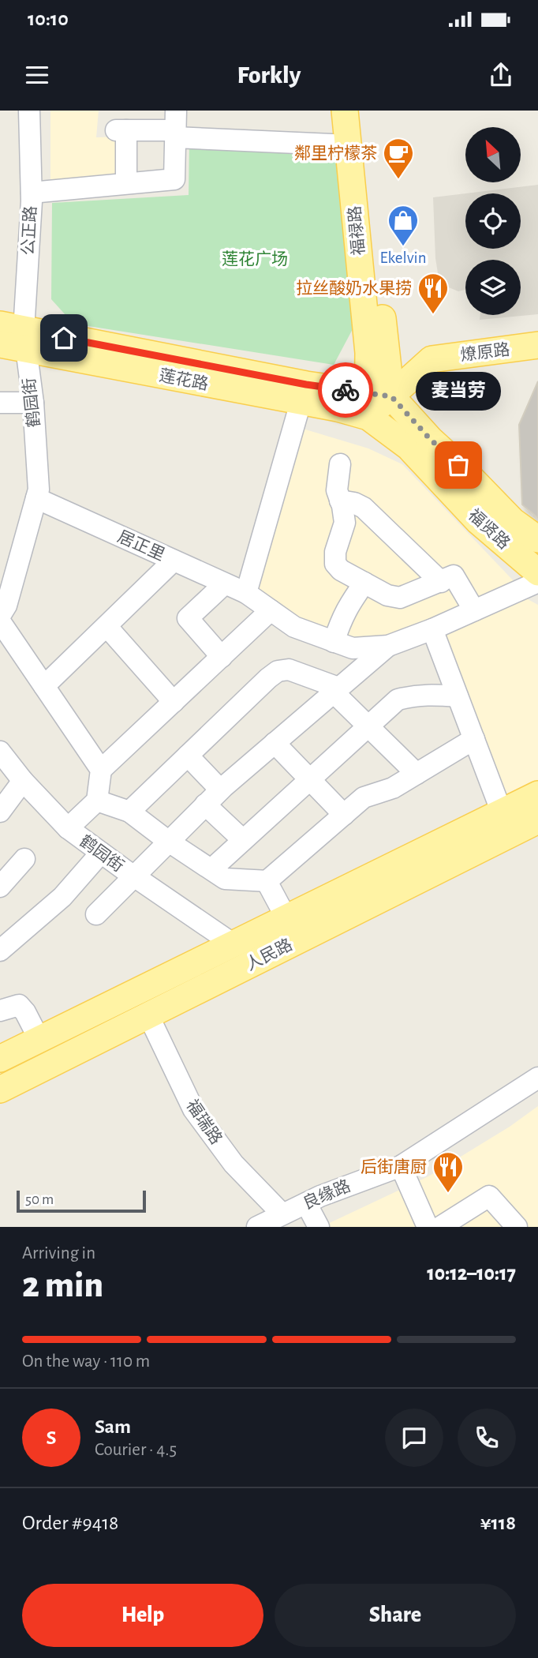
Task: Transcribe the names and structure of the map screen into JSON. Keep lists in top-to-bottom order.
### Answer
{
  "streets": {
    "main road": [
      "福禄路",
      "燎原路",
      "莲花路",
      "福贤路",
      "人民路"
    ],
    "street": [
      "公正路",
      "鹤园街",
      "居正里",
      "福瑞路",
      "良缘路"
    ]
  },
  "crossings": [
    ["公正路", "莲花路"],
    ["公正路", "鹤园街"],
    ["福禄路", "燎原路"],
    ["福禄路", "莲花路"],
    ["福禄路", "福贤路"],
    ["燎原路", "莲花路"],
    ["燎原路", "福贤路"],
    ["莲花路", "鹤园街"],
    ["莲花路", "福贤路"],
    ["鹤园街", "居正里"],
    ["鹤园街", "人民路"],
    ["人民路", "福瑞路"],
    ["福瑞路", "良缘路"]
  ],
  "parks": ["莲花广场"],
  "places": {
    "cafe": ["鄰里柠檬茶"],
    "shop": ["Ekelvin"],
    "restaurant": ["拉丝酸奶水果捞", "后街唐厨"],
    "other": ["麦当劳"]
  },
  "scale_bar": "50 m",
  "north": "top left",
  "page": {
    "status": "10:10",
    "header": "Forkly",
    "bubble": "麦当劳",
    "scale": "50 m",
    "heading": ["2 min", "Arriving in", "10:12–10:17"],
    "panel": [
      "Sam",
      "Courier · 4.5",
      "Order #9418",
      "¥118"
    ],
    "bar": "On the way · 110 m",
    "round": "S",
    "buttons": ["Help", "Share"]
  }
}
